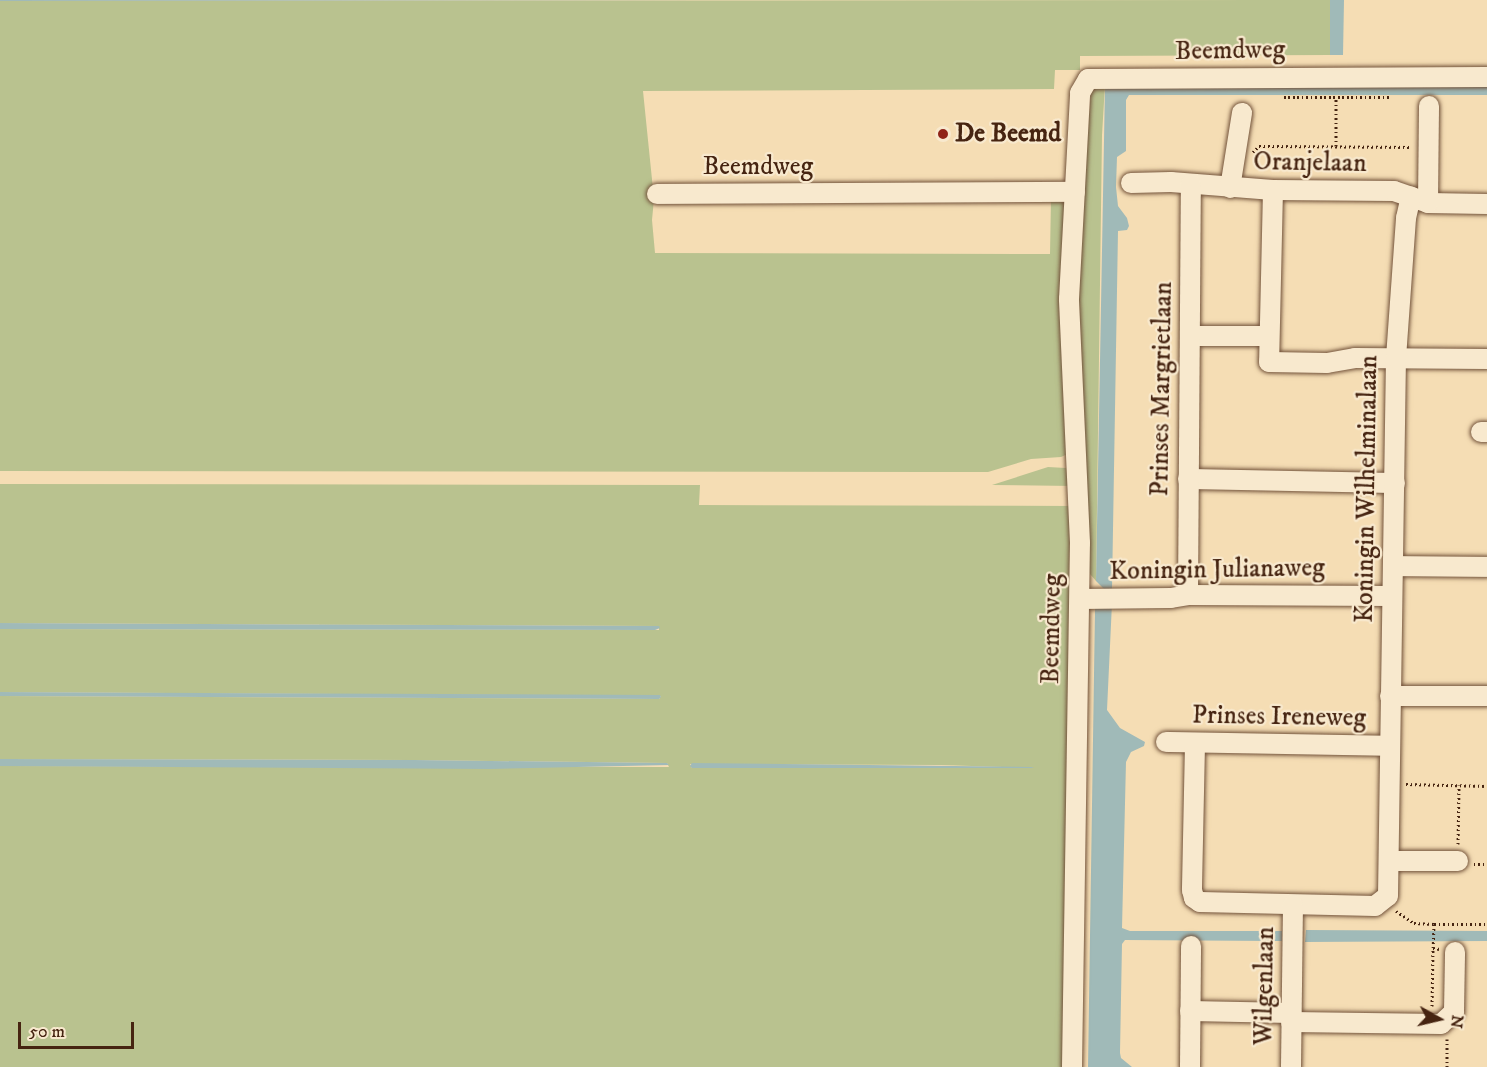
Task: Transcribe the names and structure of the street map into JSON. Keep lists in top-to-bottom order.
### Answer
{
  "streets": {
    "street": [
      "Beemdweg",
      "Oranjelaan",
      "Prinses Margrietlaan",
      "Koningin Wilhelminalaan",
      "Koningin Julianaweg",
      "Prinses Ireneweg",
      "Wilgenlaan"
    ]
  },
  "crossings": [
    ["Beemdweg", "Koningin Julianaweg"],
    ["Oranjelaan", "Prinses Margrietlaan"],
    ["Oranjelaan", "Koningin Wilhelminalaan"],
    ["Prinses Margrietlaan", "Koningin Julianaweg"],
    ["Koningin Wilhelminalaan", "Koningin Julianaweg"],
    ["Koningin Wilhelminalaan", "Prinses Ireneweg"]
  ],
  "places": ["De Beemd"],
  "scale_bar": "50 m",
  "north": "right"
}
